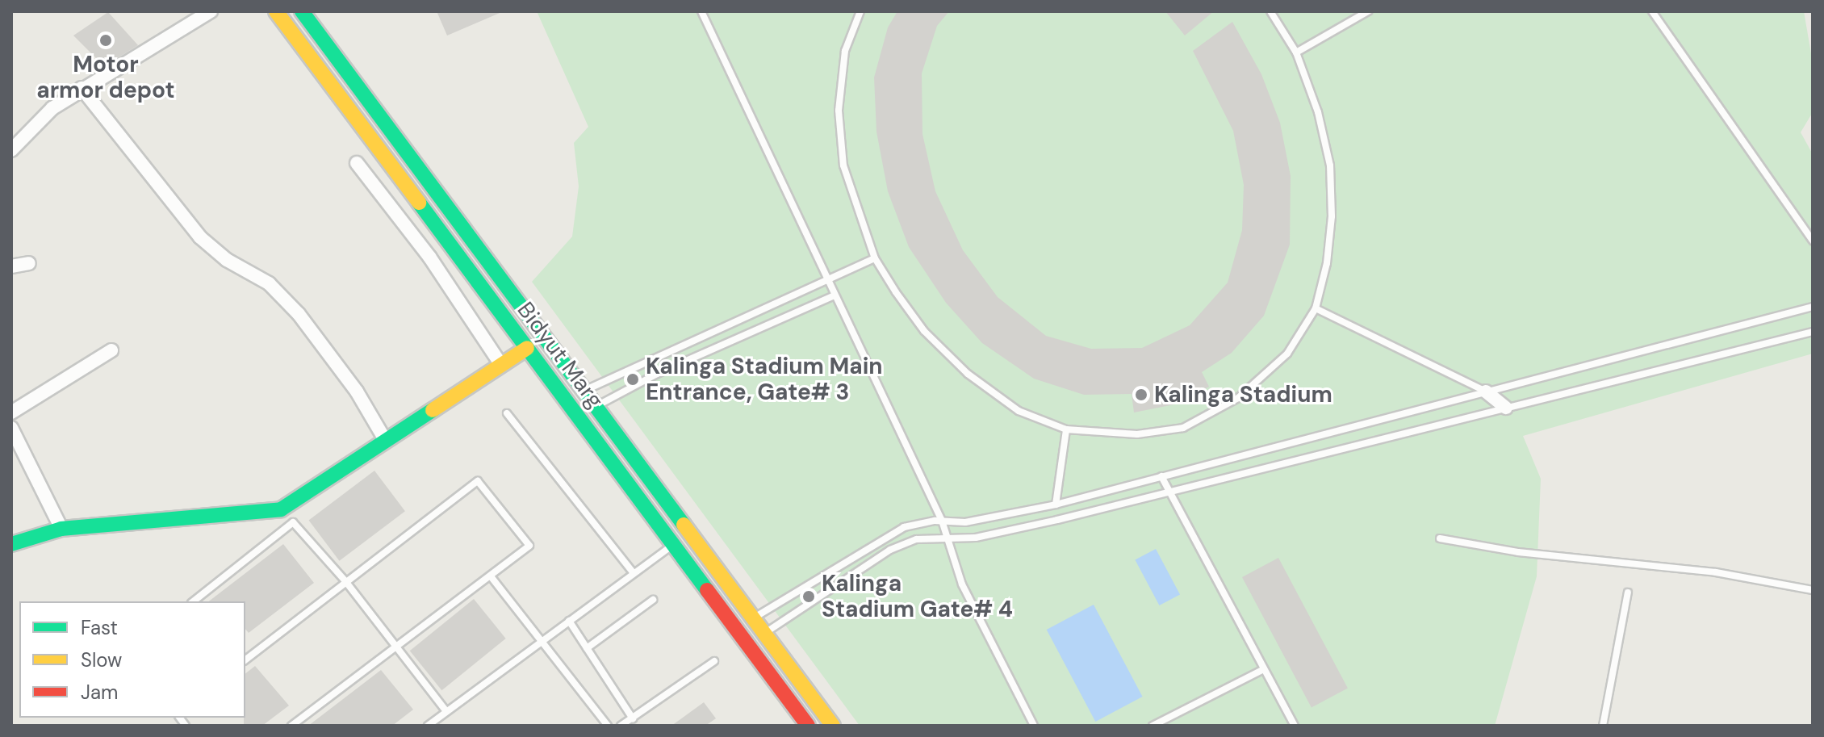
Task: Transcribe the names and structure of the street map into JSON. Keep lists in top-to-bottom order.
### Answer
{
  "streets": {
    "main road": ["Bidyut Marg"]
  },
  "places": [
    "Motor armor depot",
    "Kalinga Stadium Main Entrance, Gate# 3",
    "Kalinga Stadium",
    "Kalinga Stadium Gate# 4"
  ],
  "legend": ["Fast", "Slow", "Jam"]
}
